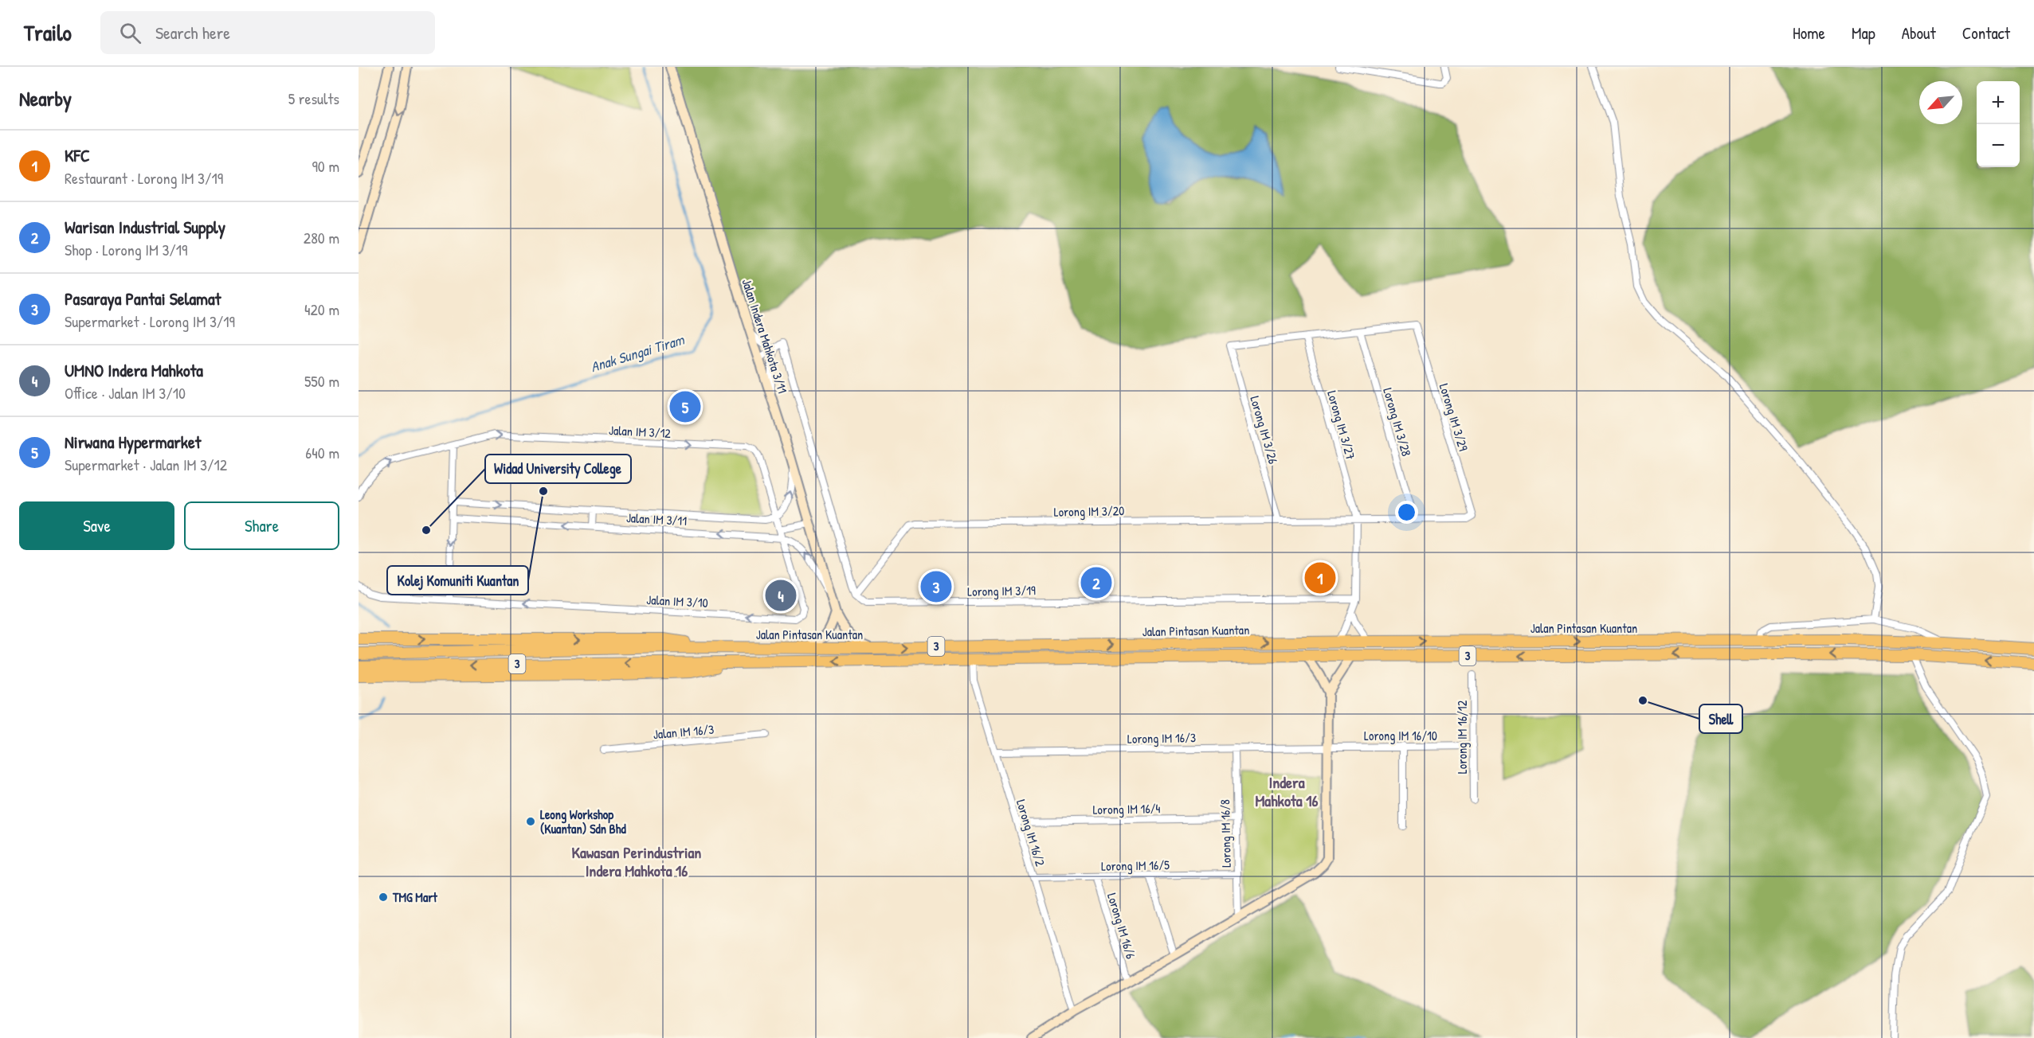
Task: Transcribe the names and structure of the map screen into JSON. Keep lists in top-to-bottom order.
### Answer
{
  "streets": {
    "highway": ["Jalan Pintasan Kuantan", "3"],
    "street": [
      "Jalan Indera Mahkota 3/11",
      "Lorong IM 3/29",
      "Lorong IM 3/28",
      "Lorong IM 3/27",
      "Lorong IM 3/26",
      "Jalan IM 3/12",
      "Lorong IM 3/20",
      "Jalan IM 3/11",
      "Lorong IM 3/19",
      "Jalan IM 3/10",
      "Jalan IM 16/3",
      "Lorong IM 16/10",
      "Lorong IM 16/12",
      "Lorong IM 16/3",
      "Lorong IM 16/4",
      "Lorong IM 16/2",
      "Lorong IM 16/8",
      "Lorong IM 16/5",
      "Lorong IM 16/6"
    ]
  },
  "crossings": [
    ["Jalan Indera Mahkota 3/11", "Jalan IM 3/11"],
    ["Jalan Indera Mahkota 3/11", "Jalan Pintasan Kuantan"],
    ["Lorong IM 3/29", "Lorong IM 3/28"],
    ["Lorong IM 3/29", "Lorong IM 3/20"],
    ["Lorong IM 3/28", "Lorong IM 3/20"],
    ["Lorong IM 3/27", "Lorong IM 3/26"],
    ["Lorong IM 3/27", "Lorong IM 3/20"],
    ["Lorong IM 3/27", "Lorong IM 3/19"],
    ["Lorong IM 3/27", "Jalan Pintasan Kuantan"],
    ["Lorong IM 3/26", "Lorong IM 3/20"],
    ["Jalan IM 3/12", "Jalan IM 3/11"],
    ["Jalan IM 3/12", "Jalan IM 3/10"],
    ["Lorong IM 3/20", "Lorong IM 3/19"],
    ["Jalan IM 3/11", "Jalan IM 3/10"],
    ["Jalan Pintasan Kuantan", "Lorong IM 16/2"],
    ["Lorong IM 16/10", "Lorong IM 16/12"],
    ["Lorong IM 16/10", "Lorong IM 16/3"],
    ["Lorong IM 16/3", "Lorong IM 16/2"],
    ["Lorong IM 16/3", "Lorong IM 16/8"],
    ["Lorong IM 16/4", "Lorong IM 16/2"],
    ["Lorong IM 16/4", "Lorong IM 16/8"],
    ["Lorong IM 16/2", "Lorong IM 16/5"],
    ["Lorong IM 16/8", "Lorong IM 16/5"],
    ["Lorong IM 16/5", "Lorong IM 16/6"]
  ],
  "one_way": ["Jalan IM 3/12"],
  "districts": ["Indera Mahkota 16", "Kawasan Perindustrian Indera Mahkota 16"],
  "water": ["Anak Sungai Tiram"],
  "places": [
    "Kolej Komuniti Kuantan",
    "Widad University College",
    "Shell",
    "Leong Workshop (Kuantan) Sdn Bhd",
    "TMG Mart"
  ],
  "north": "bottom left",
  "page": {
    "header": "Trailo",
    "search": "Search here",
    "nav": [
      "Home",
      "Map",
      "About",
      "Contact"
    ],
    "heading": ["Nearby", "5 results"],
    "map_buttons": ["+", "−"],
    "list": [
      {
        "mark": "1",
        "name": "KFC",
        "note": "Restaurant · Lorong IM 3/19",
        "value": "90 m"
      },
      {
        "mark": "2",
        "name": "Warisan Industrial Supply",
        "note": "Shop · Lorong IM 3/19",
        "value": "280 m"
      },
      {
        "mark": "3",
        "name": "Pasaraya Pantai Selamat",
        "note": "Supermarket · Lorong IM 3/19",
        "value": "420 m"
      },
      {
        "mark": "4",
        "name": "UMNO Indera Mahkota",
        "note": "Office · Jalan IM 3/10",
        "value": "550 m"
      },
      {
        "mark": "5",
        "name": "Nirwana Hypermarket",
        "note": "Supermarket · Jalan IM 3/12",
        "value": "640 m"
      }
    ],
    "pins": [
      "5",
      "1",
      "2",
      "3",
      "4"
    ],
    "buttons": ["Save", "Share"]
  }
}
